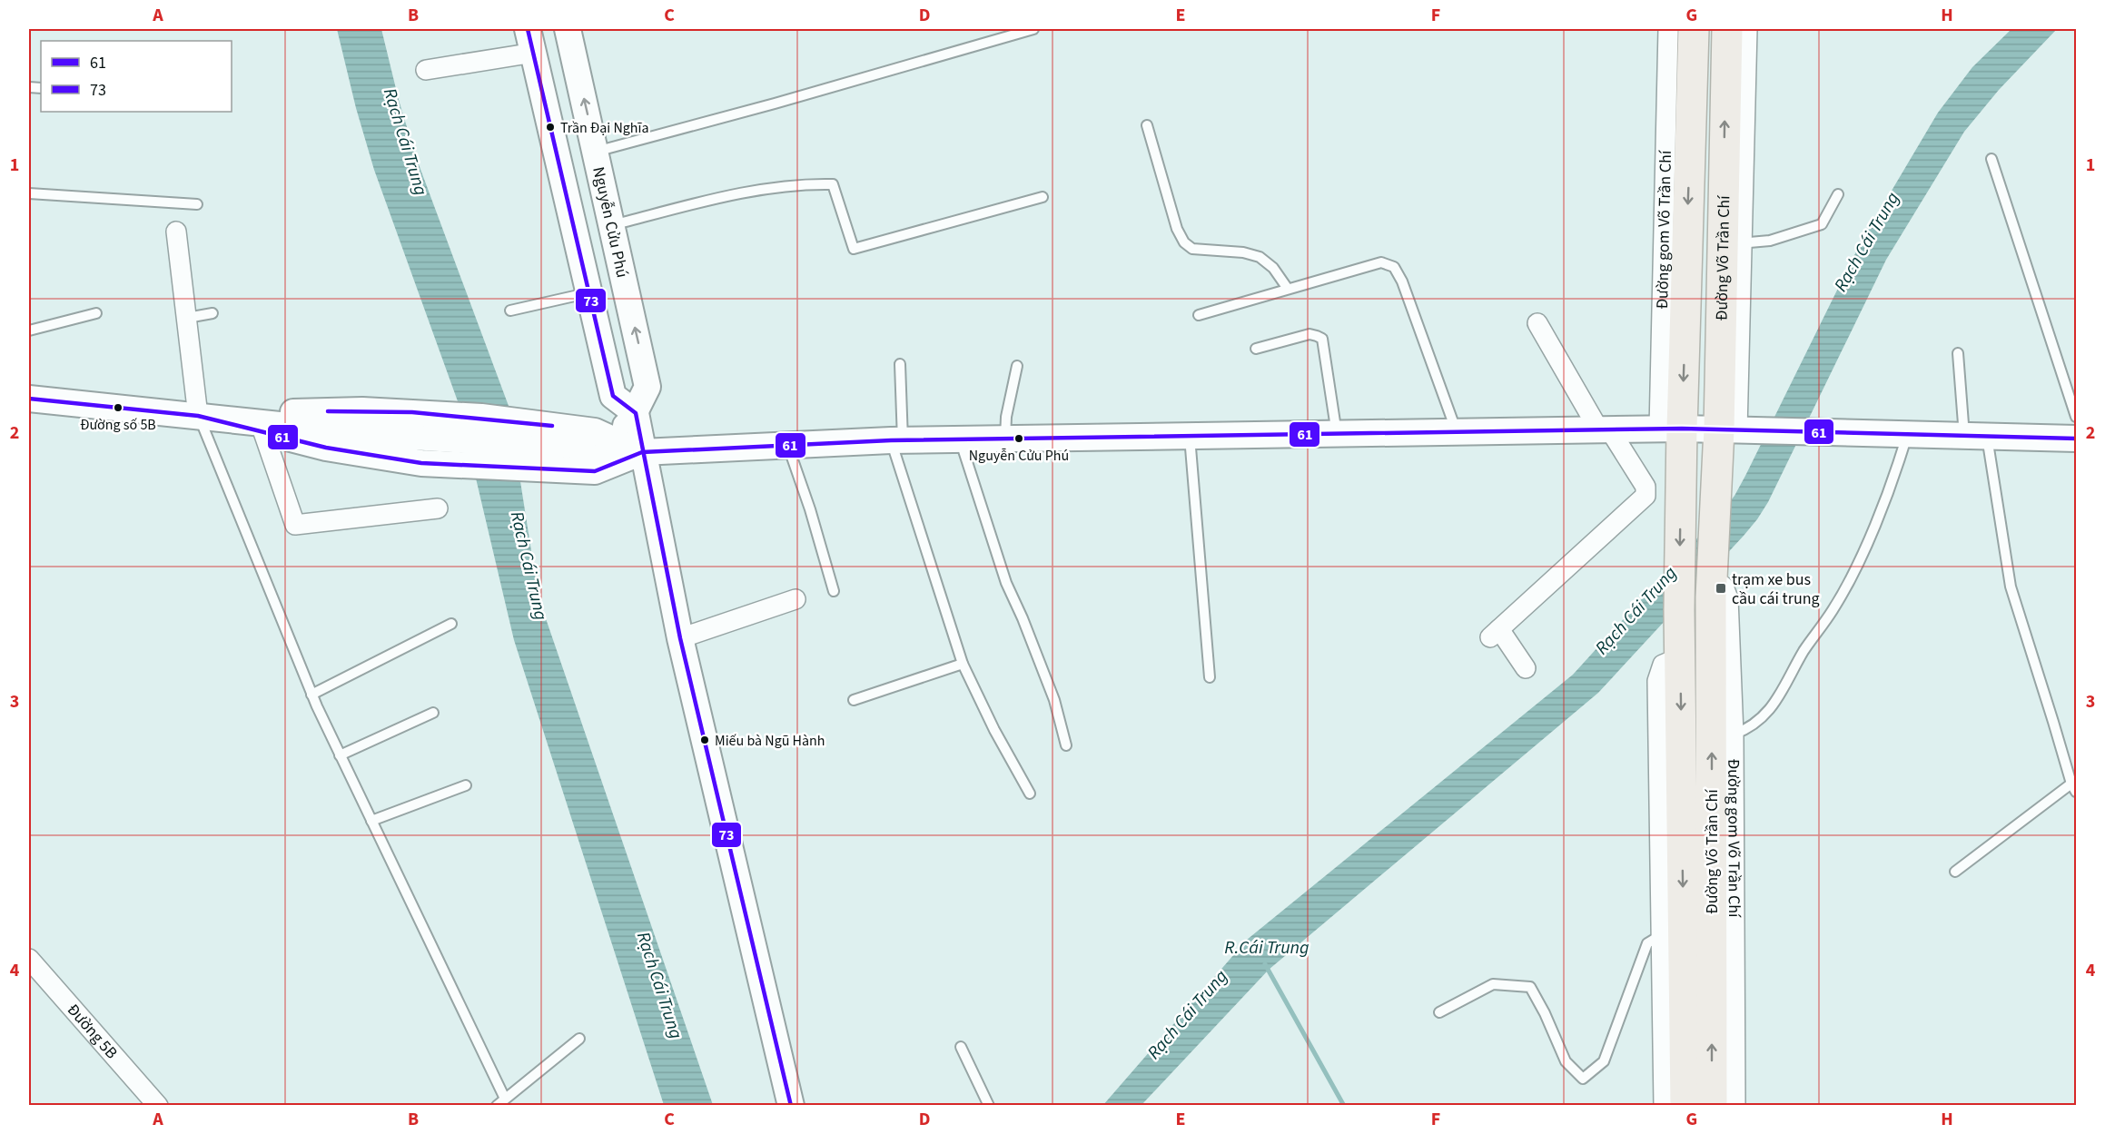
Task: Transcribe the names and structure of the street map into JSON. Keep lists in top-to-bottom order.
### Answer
{
  "streets": {
    "highway": ["Đường Võ Trần Chí"],
    "main road": ["Nguyễn Cửu Phú"],
    "street": ["Đường gom Võ Trần Chí", "Đường 5B"]
  },
  "crossings": [
    ["Đường gom Võ Trần Chí", "Đường Võ Trần Chí"]
  ],
  "water": ["Rạch Cái Trung", "R.Cái Trung"],
  "places": {
    "other": [
      "Trần Đại Nghĩa",
      "Đường số 5B",
      "Nguyễn Cửu Phú",
      "Miếu bà Ngũ Hành"
    ],
    "transit": ["trạm xe bus cầu cái trung"]
  },
  "lines": ["transit line 73", "transit line 61"],
  "legend": ["61", "73"],
  "grid": {
    "columns": [
      "A",
      "B",
      "C",
      "D",
      "E",
      "F",
      "G",
      "H"
    ],
    "rows": [
      "1",
      "2",
      "3",
      "4"
    ]
  }
}
